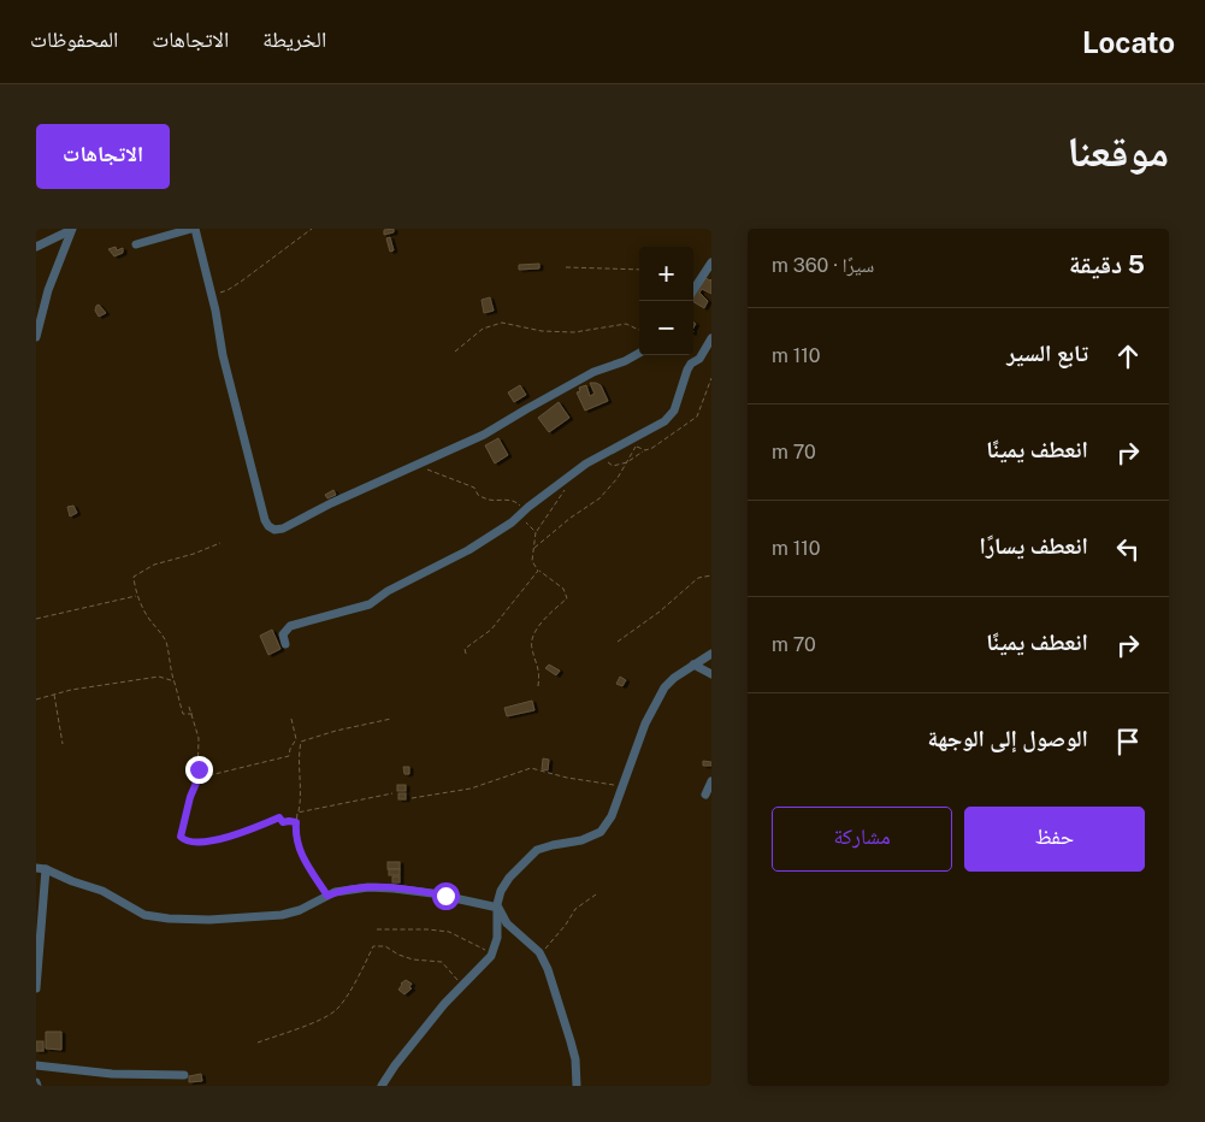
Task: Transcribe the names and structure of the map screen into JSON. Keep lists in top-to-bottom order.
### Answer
{
  "page": {
    "header": "Locato",
    "nav": ["الخريطة", "الاتجاهات", "المحفوظات"],
    "title": "موقعنا",
    "buttons": [
      "الاتجاهات",
      ["حفظ", "مشاركة"]
    ],
    "heading": ["5 دقيقة", "سيرًا · 360 m"],
    "map_buttons": ["+", "−"],
    "list": [
      ["تابع السير", "110 m"],
      ["انعطف يمينًا", "70 m"],
      ["انعطف يسارًا", "110 m"],
      ["انعطف يمينًا", "70 m"],
      "الوصول إلى الوجهة"
    ]
  }
}
